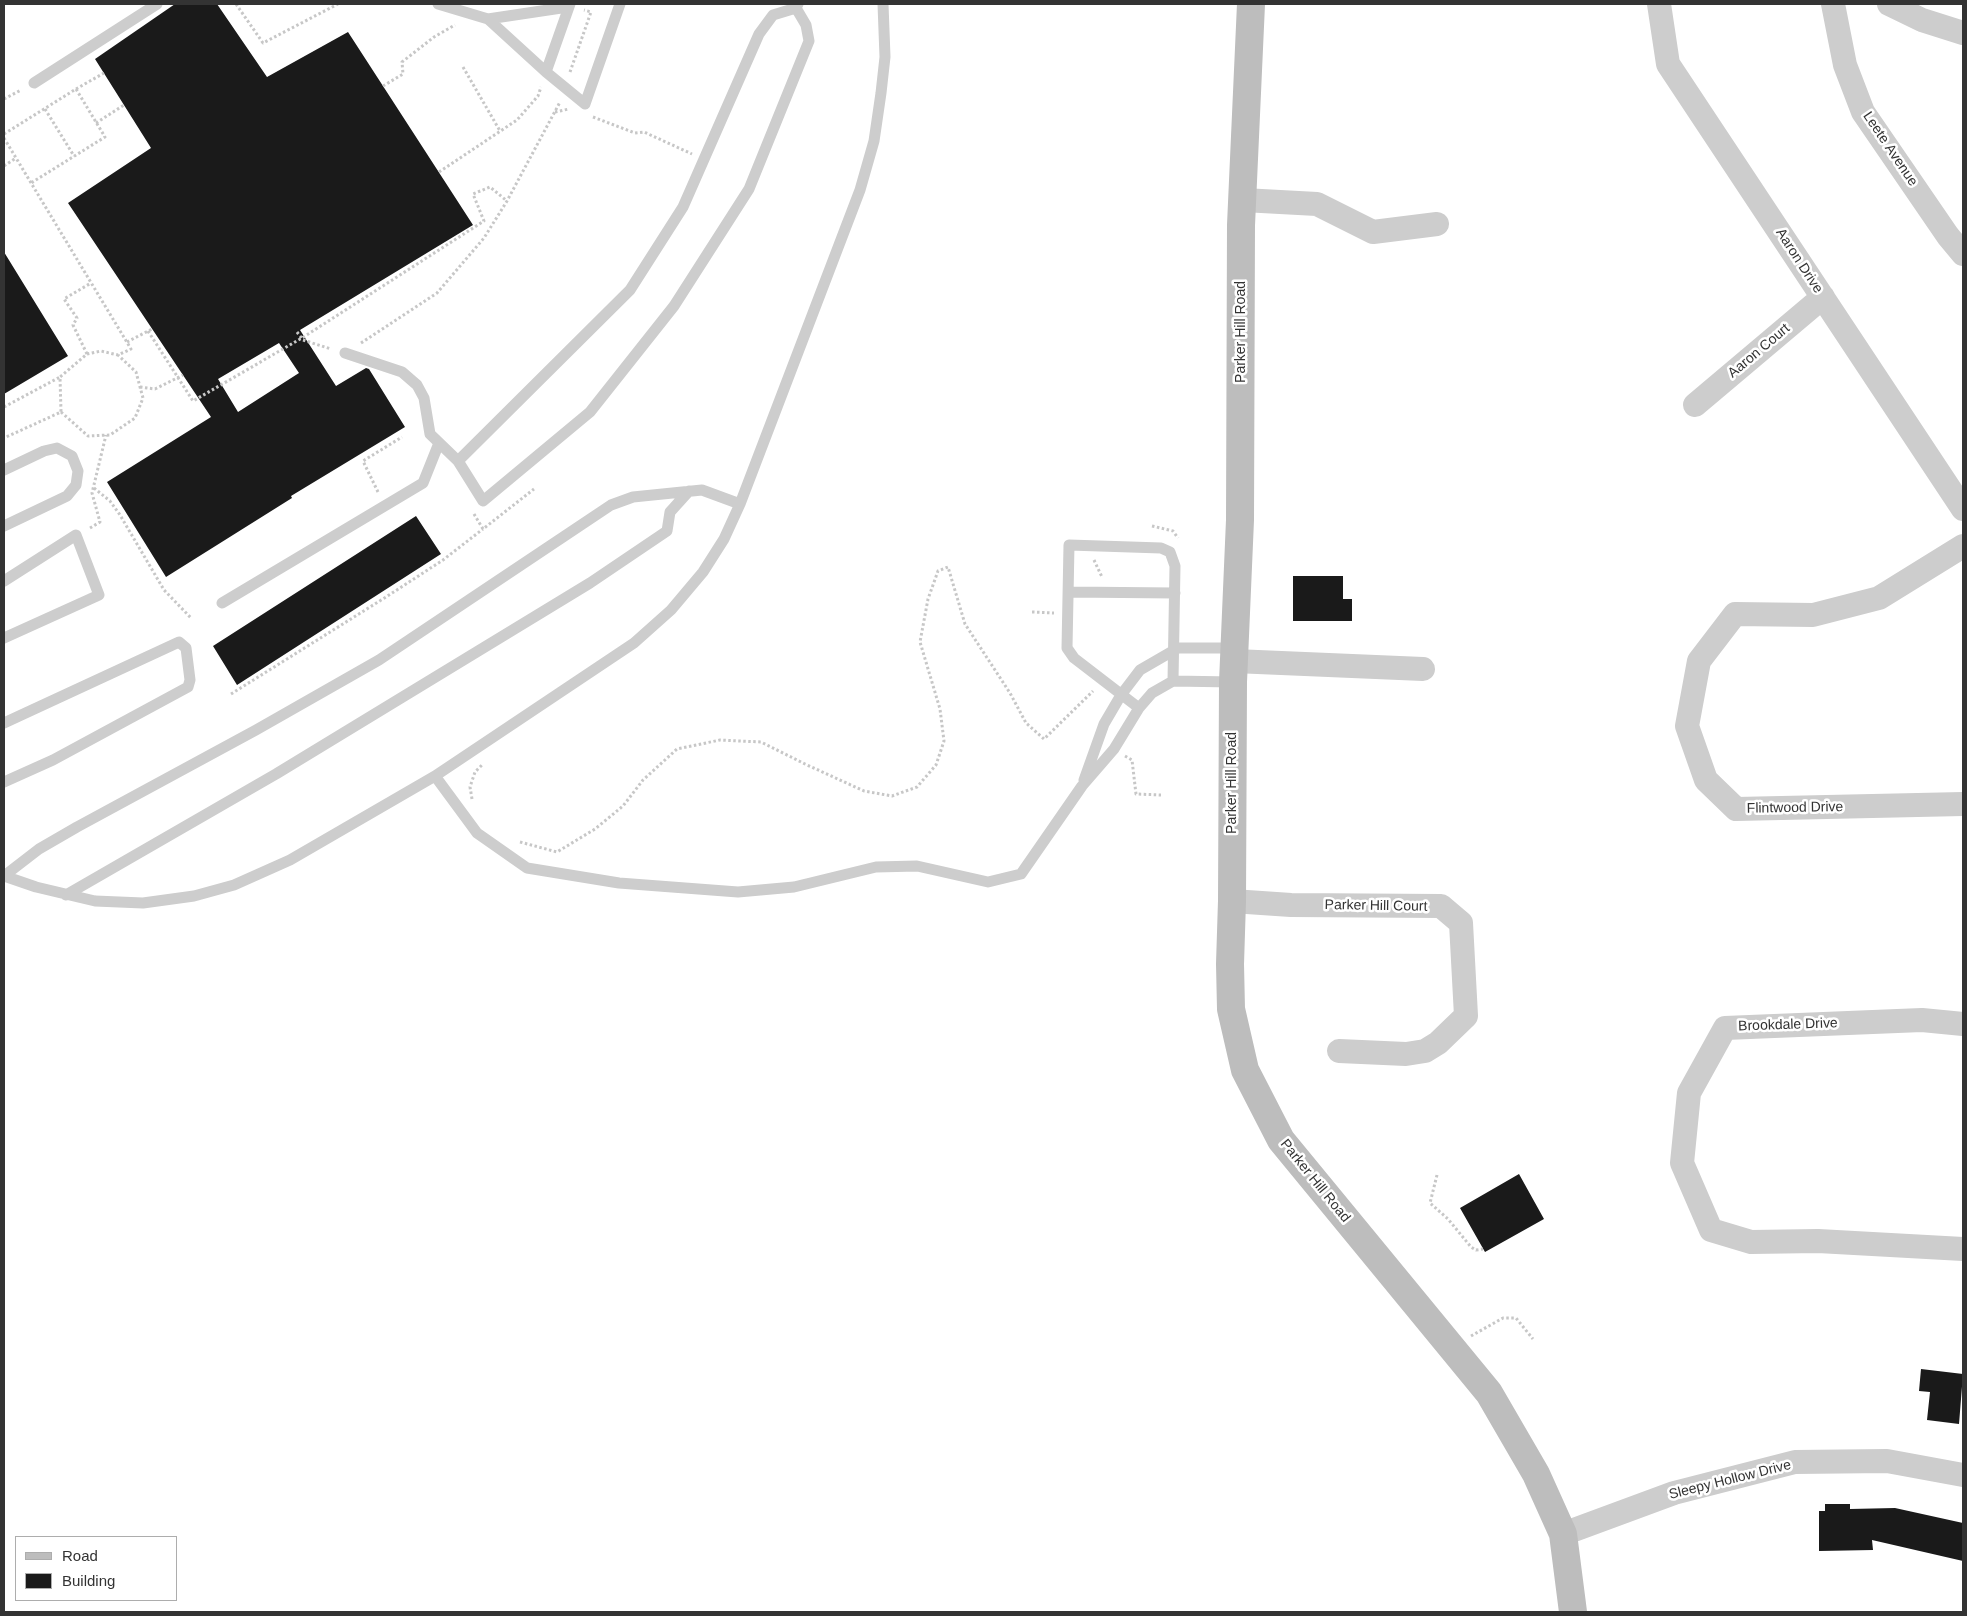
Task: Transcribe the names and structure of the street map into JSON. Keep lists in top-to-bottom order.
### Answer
{
  "streets": {
    "street": [
      "Leete Avenue",
      "Aaron Drive",
      "Parker Hill Road",
      "Aaron Court",
      "Flintwood Drive",
      "Parker Hill Court",
      "Brookdale Drive",
      "Sleepy Hollow Drive"
    ]
  },
  "crossings": [
    ["Aaron Drive", "Aaron Court"],
    ["Parker Hill Road", "Parker Hill Court"],
    ["Parker Hill Road", "Sleepy Hollow Drive"]
  ],
  "legend": ["Road", "Building"]
}
